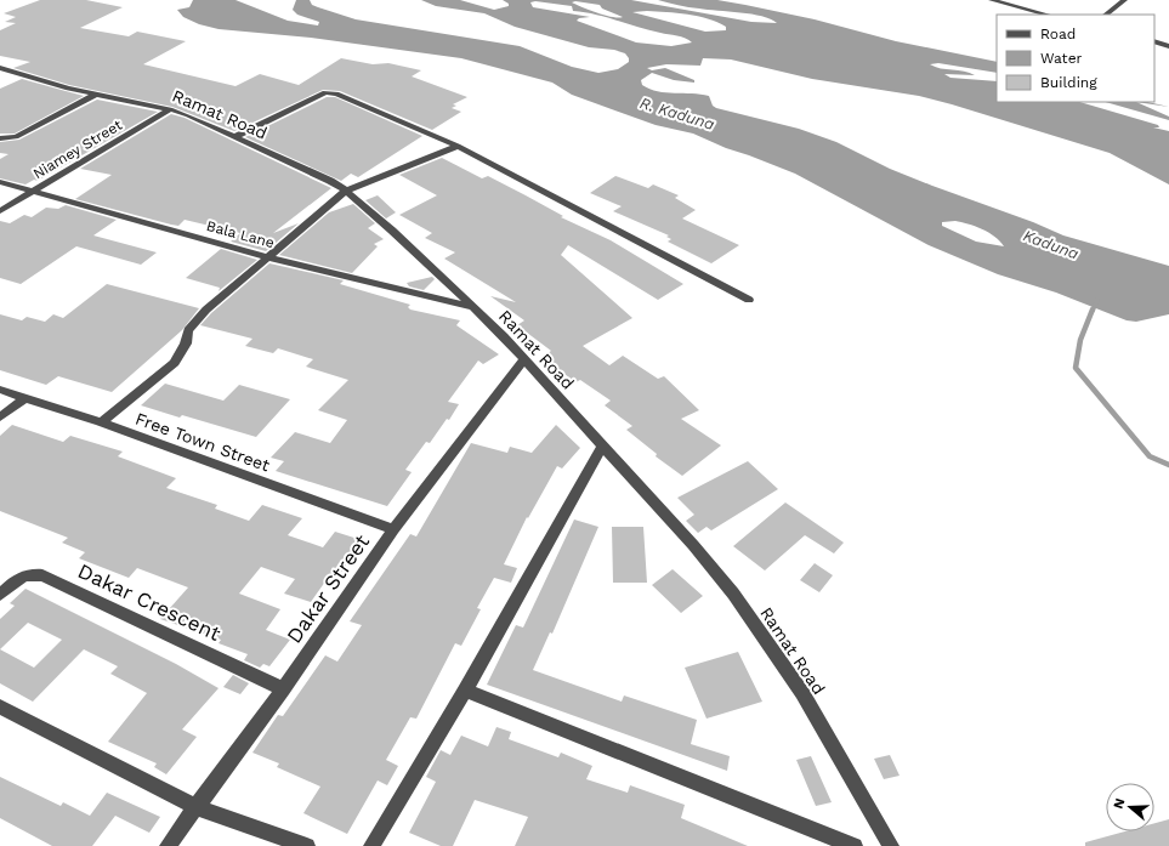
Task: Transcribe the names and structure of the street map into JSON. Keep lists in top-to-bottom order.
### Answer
{
  "streets": {
    "street": [
      "Ramat Road",
      "Niamey Street",
      "Bala Lane",
      "Free Town Street",
      "Dakar Street",
      "Dakar Crescent"
    ]
  },
  "crossings": [
    ["Ramat Road", "Niamey Street"],
    ["Ramat Road", "Bala Lane"],
    ["Ramat Road", "Dakar Street"],
    ["Niamey Street", "Bala Lane"],
    ["Free Town Street", "Dakar Street"],
    ["Dakar Street", "Dakar Crescent"]
  ],
  "water": ["R. Kaduna", "Kaduna"],
  "legend": ["Road", "Water", "Building"],
  "north": "left"
}
